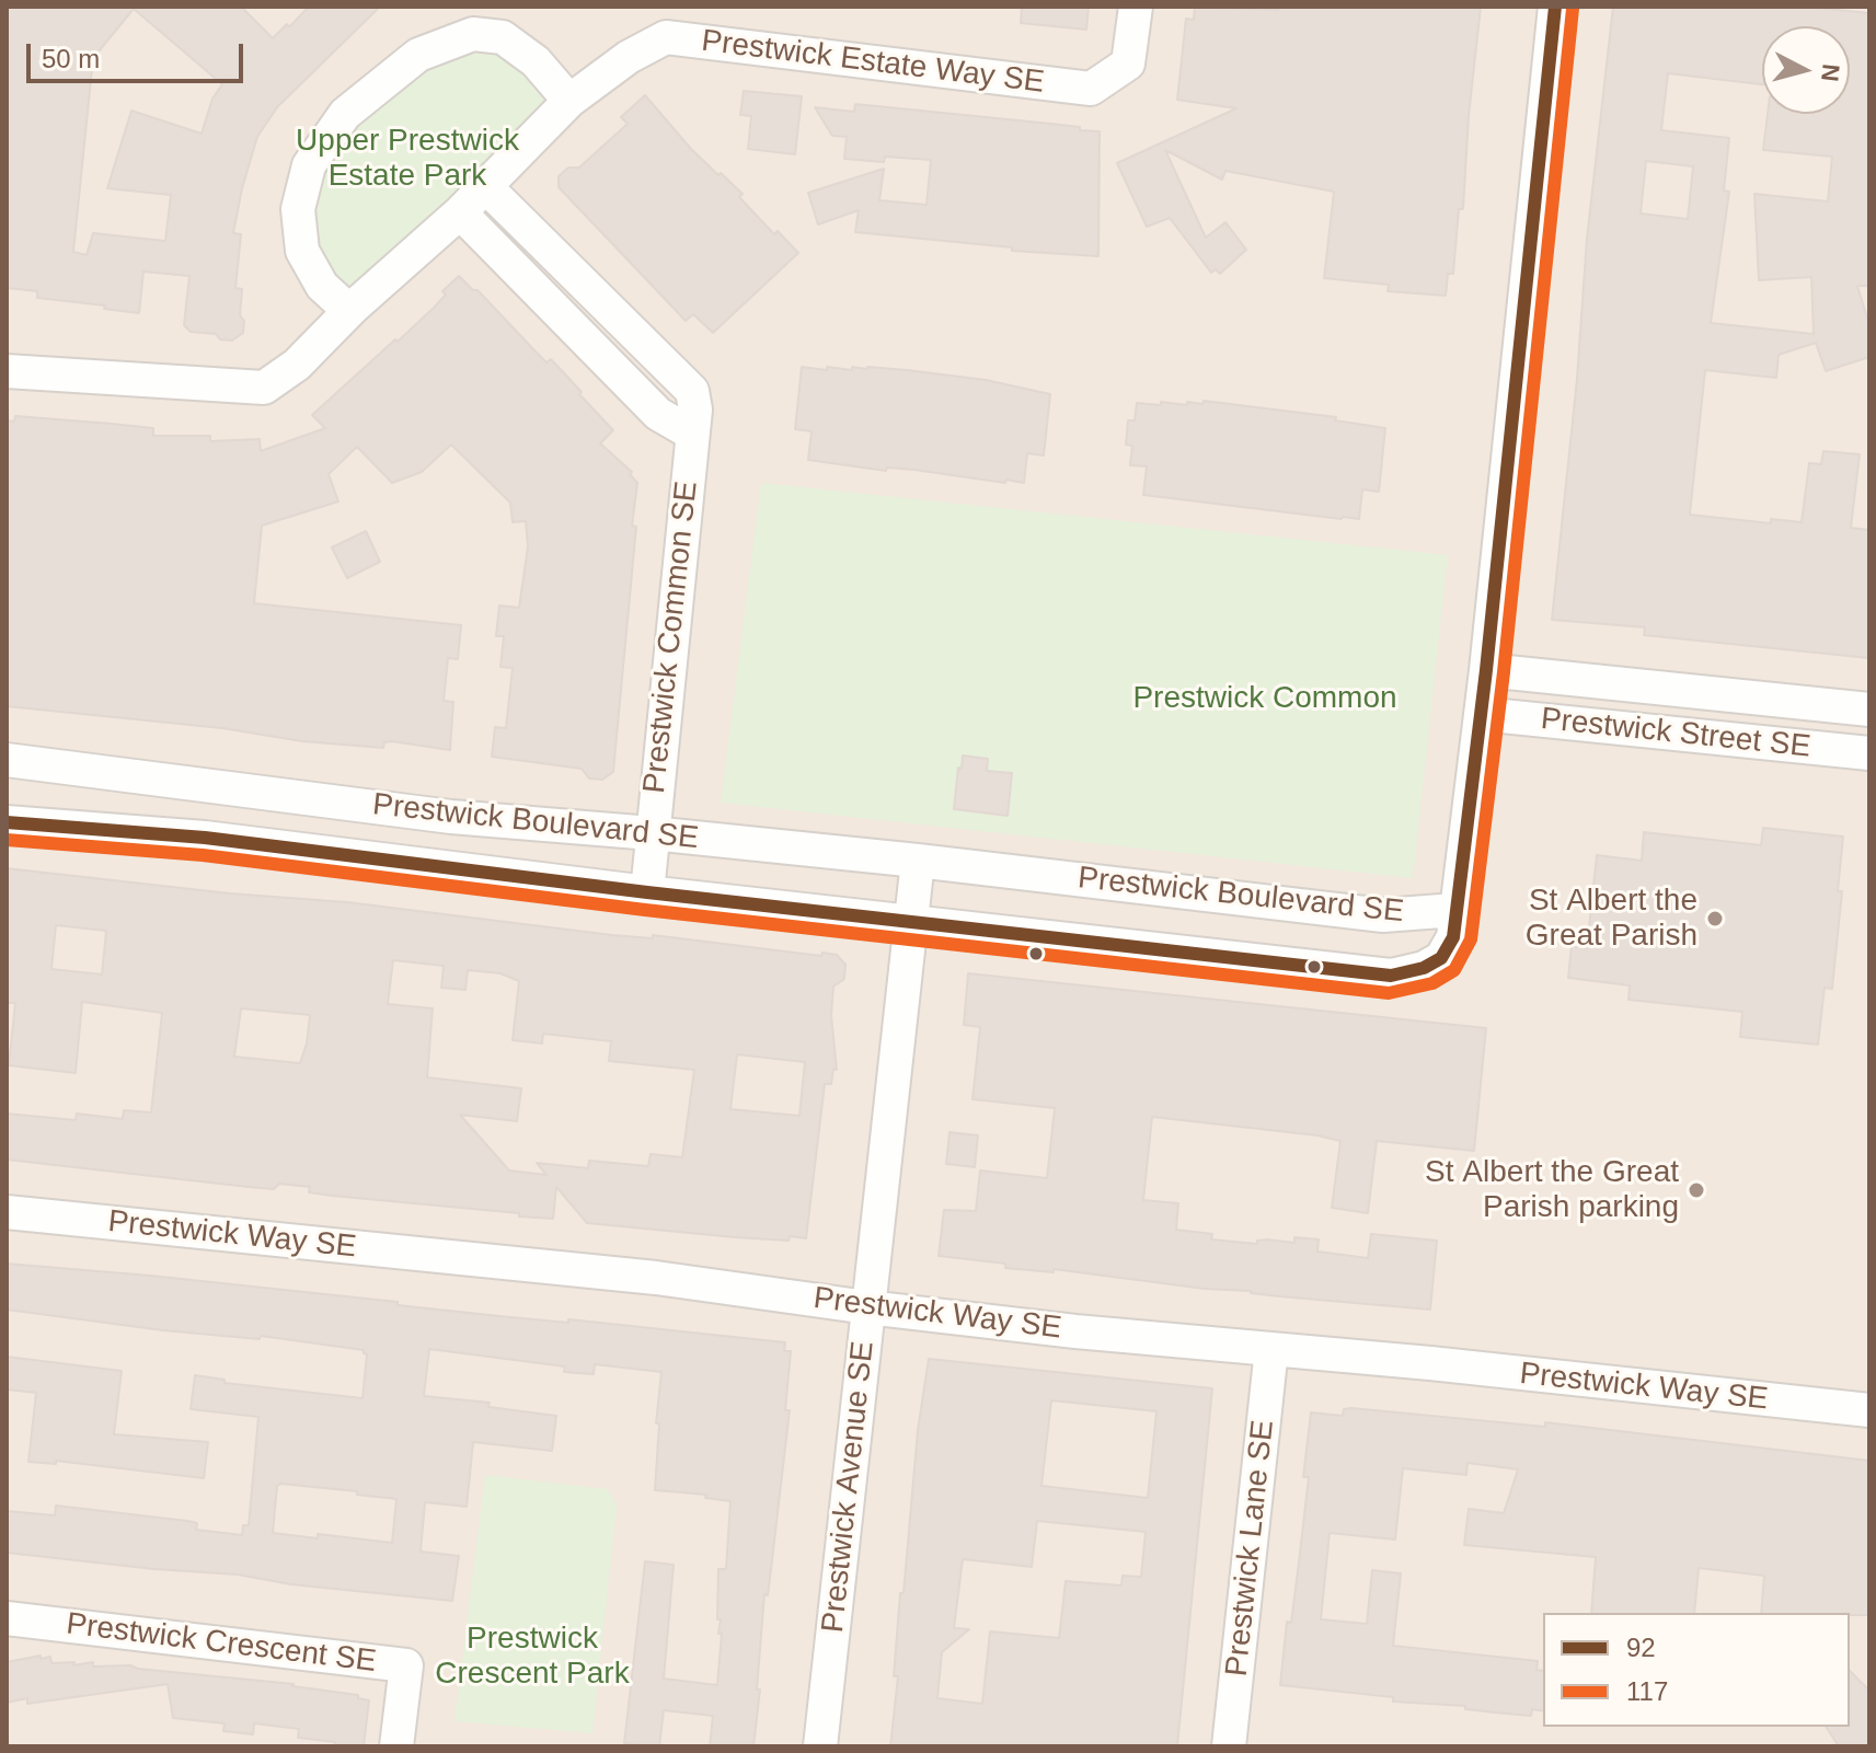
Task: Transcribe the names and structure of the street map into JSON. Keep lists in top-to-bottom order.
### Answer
{
  "streets": {
    "street": [
      "Prestwick Estate Way SE",
      "Prestwick Common SE",
      "Prestwick Street SE",
      "Prestwick Boulevard SE",
      "Prestwick Way SE",
      "Prestwick Avenue SE",
      "Prestwick Lane SE",
      "Prestwick Crescent SE"
    ]
  },
  "crossings": [
    ["Prestwick Estate Way SE", "Prestwick Common SE"],
    ["Prestwick Common SE", "Prestwick Boulevard SE"],
    ["Prestwick Boulevard SE", "Prestwick Avenue SE"],
    ["Prestwick Way SE", "Prestwick Avenue SE"],
    ["Prestwick Way SE", "Prestwick Lane SE"]
  ],
  "parks": ["Upper Prestwick Estate Park", "Prestwick Common", "Prestwick Crescent Park"],
  "places": ["St Albert the Great Parish", "St Albert the Great Parish parking"],
  "lines": ["transit line 92", "transit line 117"],
  "legend": ["92", "117"],
  "scale_bar": "50 m",
  "north": "right"
}
